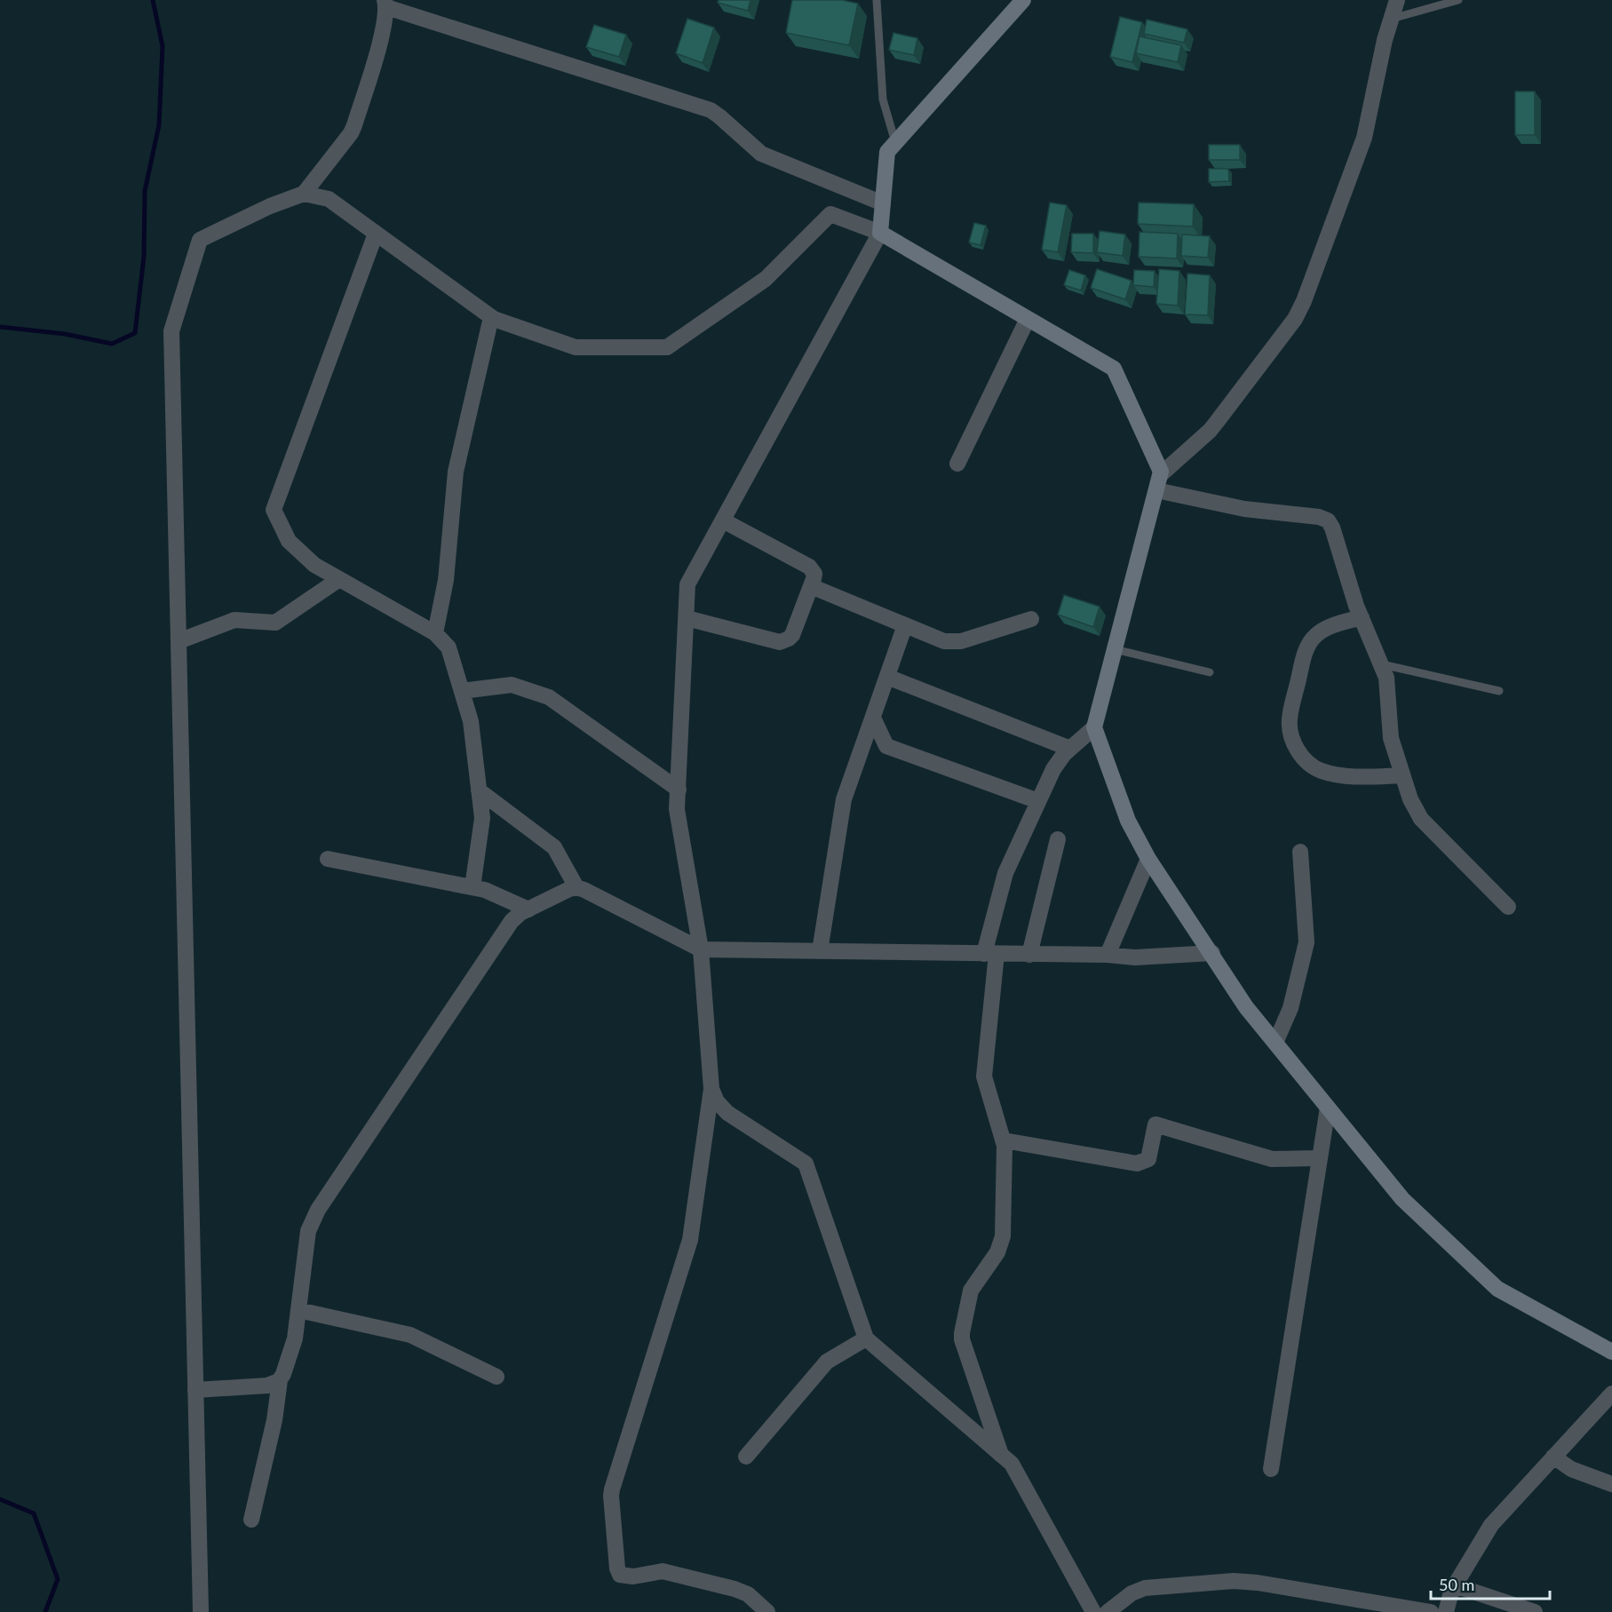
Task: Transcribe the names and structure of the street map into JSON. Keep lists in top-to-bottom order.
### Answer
{
  "scale_bar": "50 m"
}
